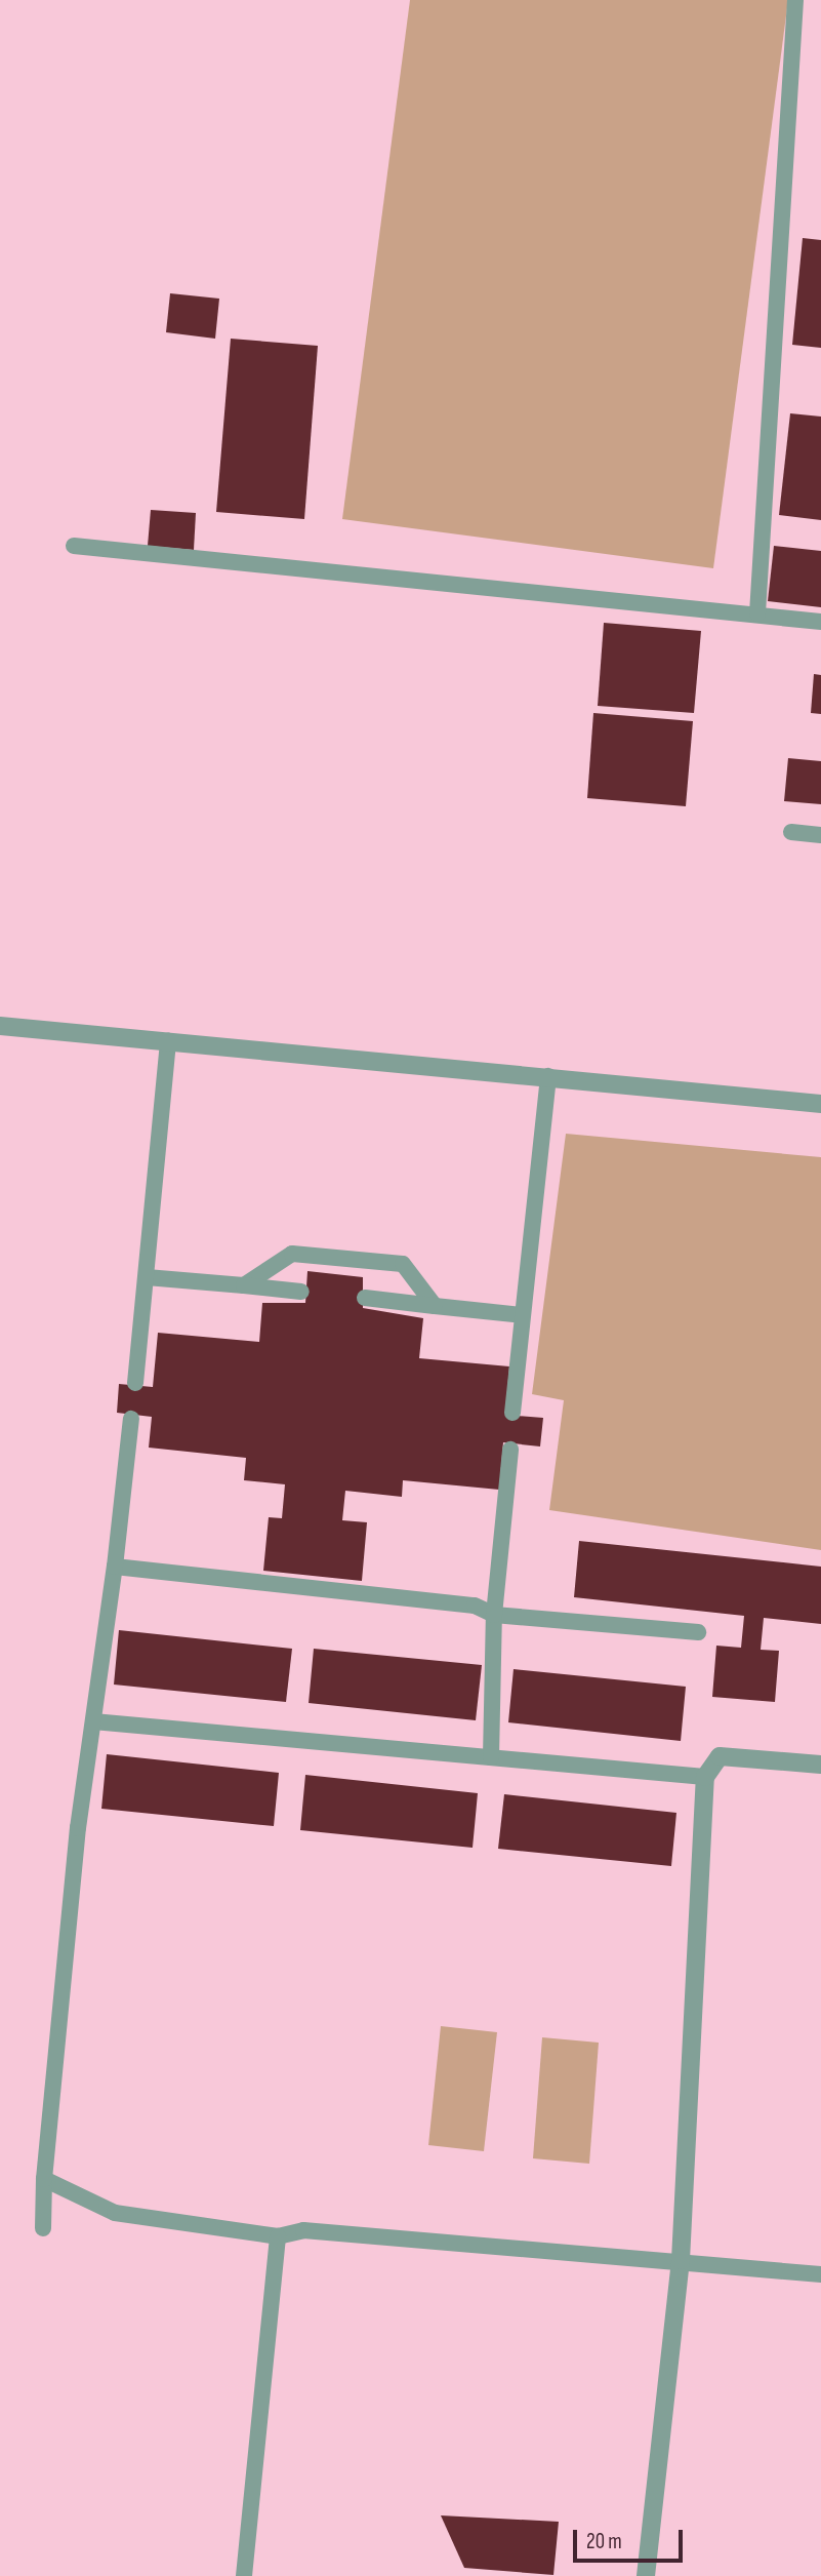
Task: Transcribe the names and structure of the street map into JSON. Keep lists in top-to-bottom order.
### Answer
{
  "scale_bar": "20 m"
}
